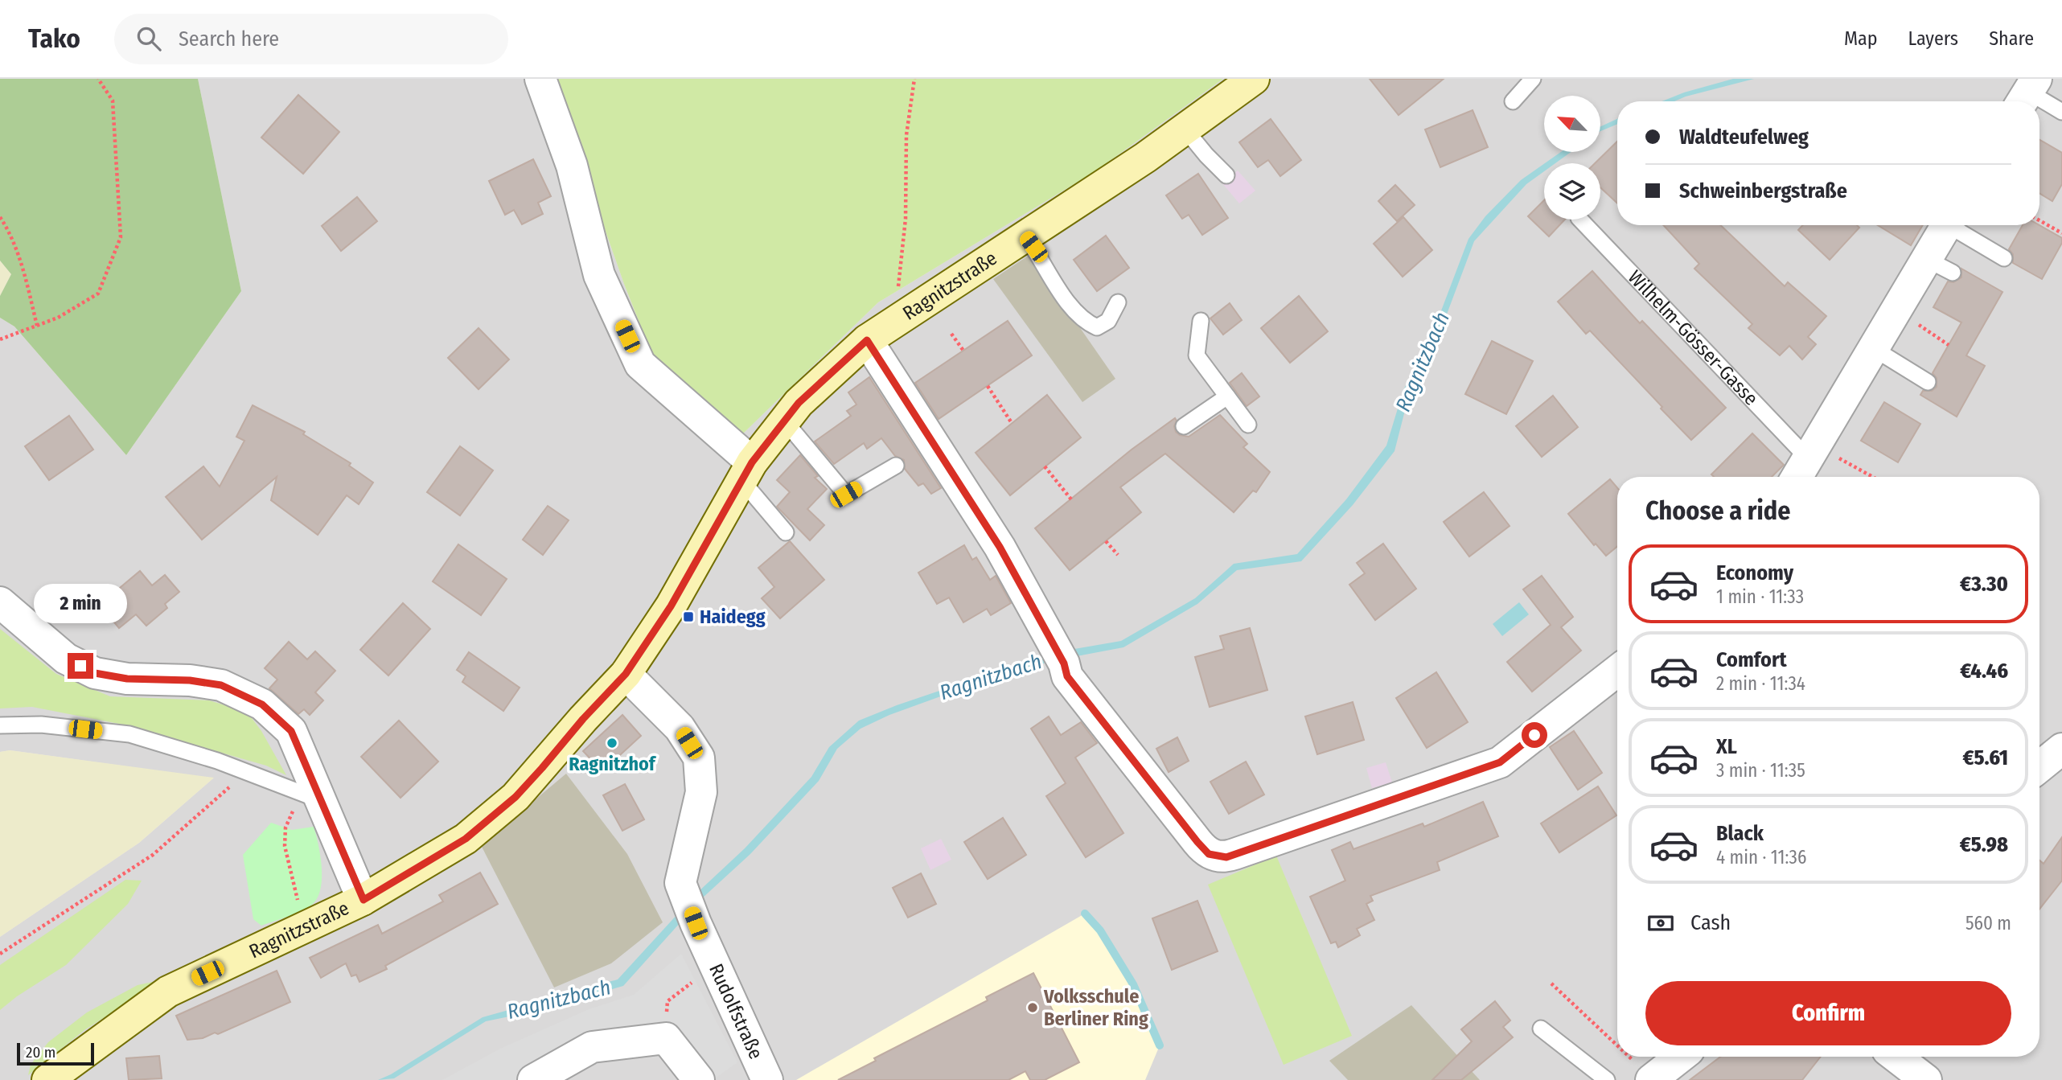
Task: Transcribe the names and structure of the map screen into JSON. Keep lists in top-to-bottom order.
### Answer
{
  "streets": {
    "main road": ["Ragnitzstraße"],
    "street": ["Rudolfstraße"],
    "lane": ["Wilhelm-Gösser-Gasse"]
  },
  "crossings": [
    ["Ragnitzstraße", "Rudolfstraße"]
  ],
  "water": ["Ragnitzbach"],
  "places": {
    "transit": ["Haidegg"],
    "other": ["Ragnitzhof", "Volksschule Berliner Ring"]
  },
  "scale_bar": "20 m",
  "north": "top left",
  "page": {
    "header": "Tako",
    "search": "Search here",
    "nav": ["Map", "Layers", "Share"],
    "banner": ["Waldteufelweg", "Schweinbergstraße"],
    "heading": "Choose a ride",
    "list": [
      {
        "name": "Economy",
        "note": "1 min · 11:33",
        "value": "€3.30"
      },
      {
        "name": "Comfort",
        "note": "2 min · 11:34",
        "value": "€4.46"
      },
      {
        "name": "XL",
        "note": "3 min · 11:35",
        "value": "€5.61"
      },
      {
        "name": "Black",
        "note": "4 min · 11:36",
        "value": "€5.98"
      }
    ],
    "bubble": "2 min",
    "pay": ["Cash", "560 m"],
    "buttons": "Confirm",
    "scale": "20 m"
  }
}
